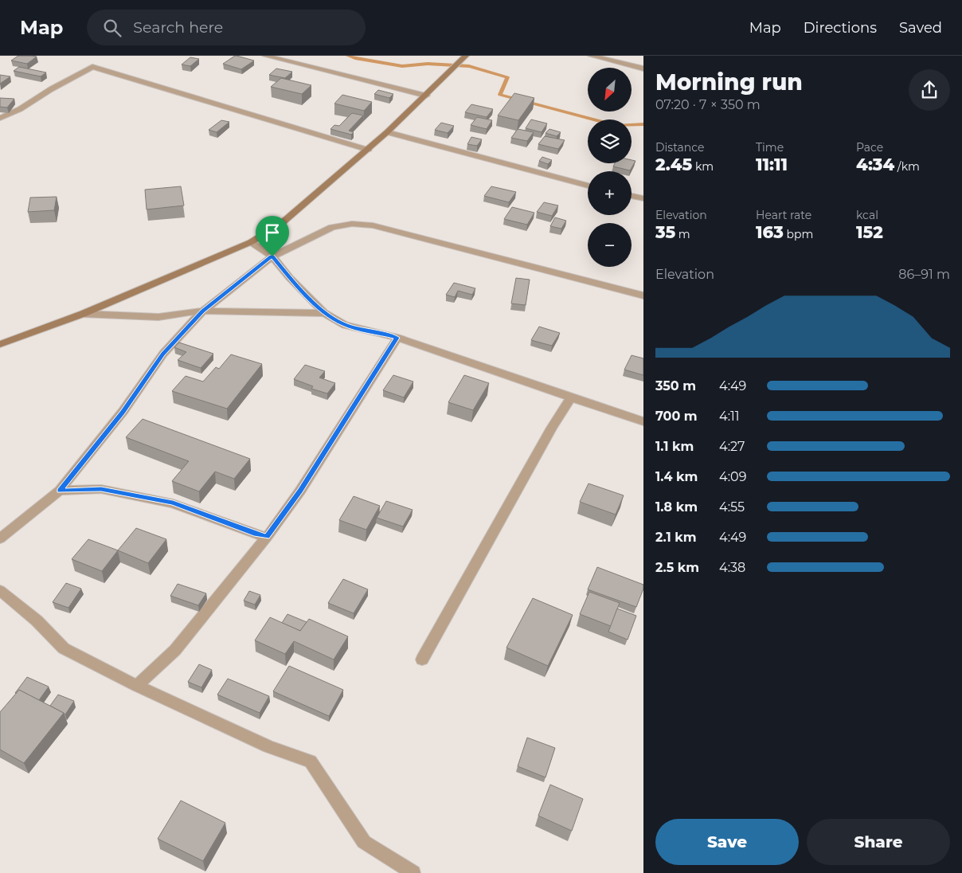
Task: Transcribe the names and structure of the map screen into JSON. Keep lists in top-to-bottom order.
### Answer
{
  "north": "bottom left",
  "page": {
    "header": "Map",
    "search": "Search here",
    "nav": ["Map", "Directions", "Saved"],
    "heading": ["Morning run", "07:20 · 7 × 350 m"],
    "map_buttons": ["+", "−"],
    "stats": [
      ["Distance", "2.45 km"],
      ["Time", "11:11"],
      ["Pace", "4:34 /km"],
      ["Elevation", "35 m"],
      ["Heart rate", "163 bpm"],
      ["kcal", "152"]
    ],
    "chart": ["Elevation", "86–91 m"],
    "list": [
      {
        "name": "350 m",
        "note": "4:49"
      },
      {
        "name": "700 m",
        "note": "4:11"
      },
      {
        "name": "1.1 km",
        "note": "4:27"
      },
      {
        "name": "1.4 km",
        "note": "4:09"
      },
      {
        "name": "1.8 km",
        "note": "4:55"
      },
      {
        "name": "2.1 km",
        "note": "4:49"
      },
      {
        "name": "2.5 km",
        "note": "4:38"
      }
    ],
    "buttons": ["Save", "Share"]
  }
}
